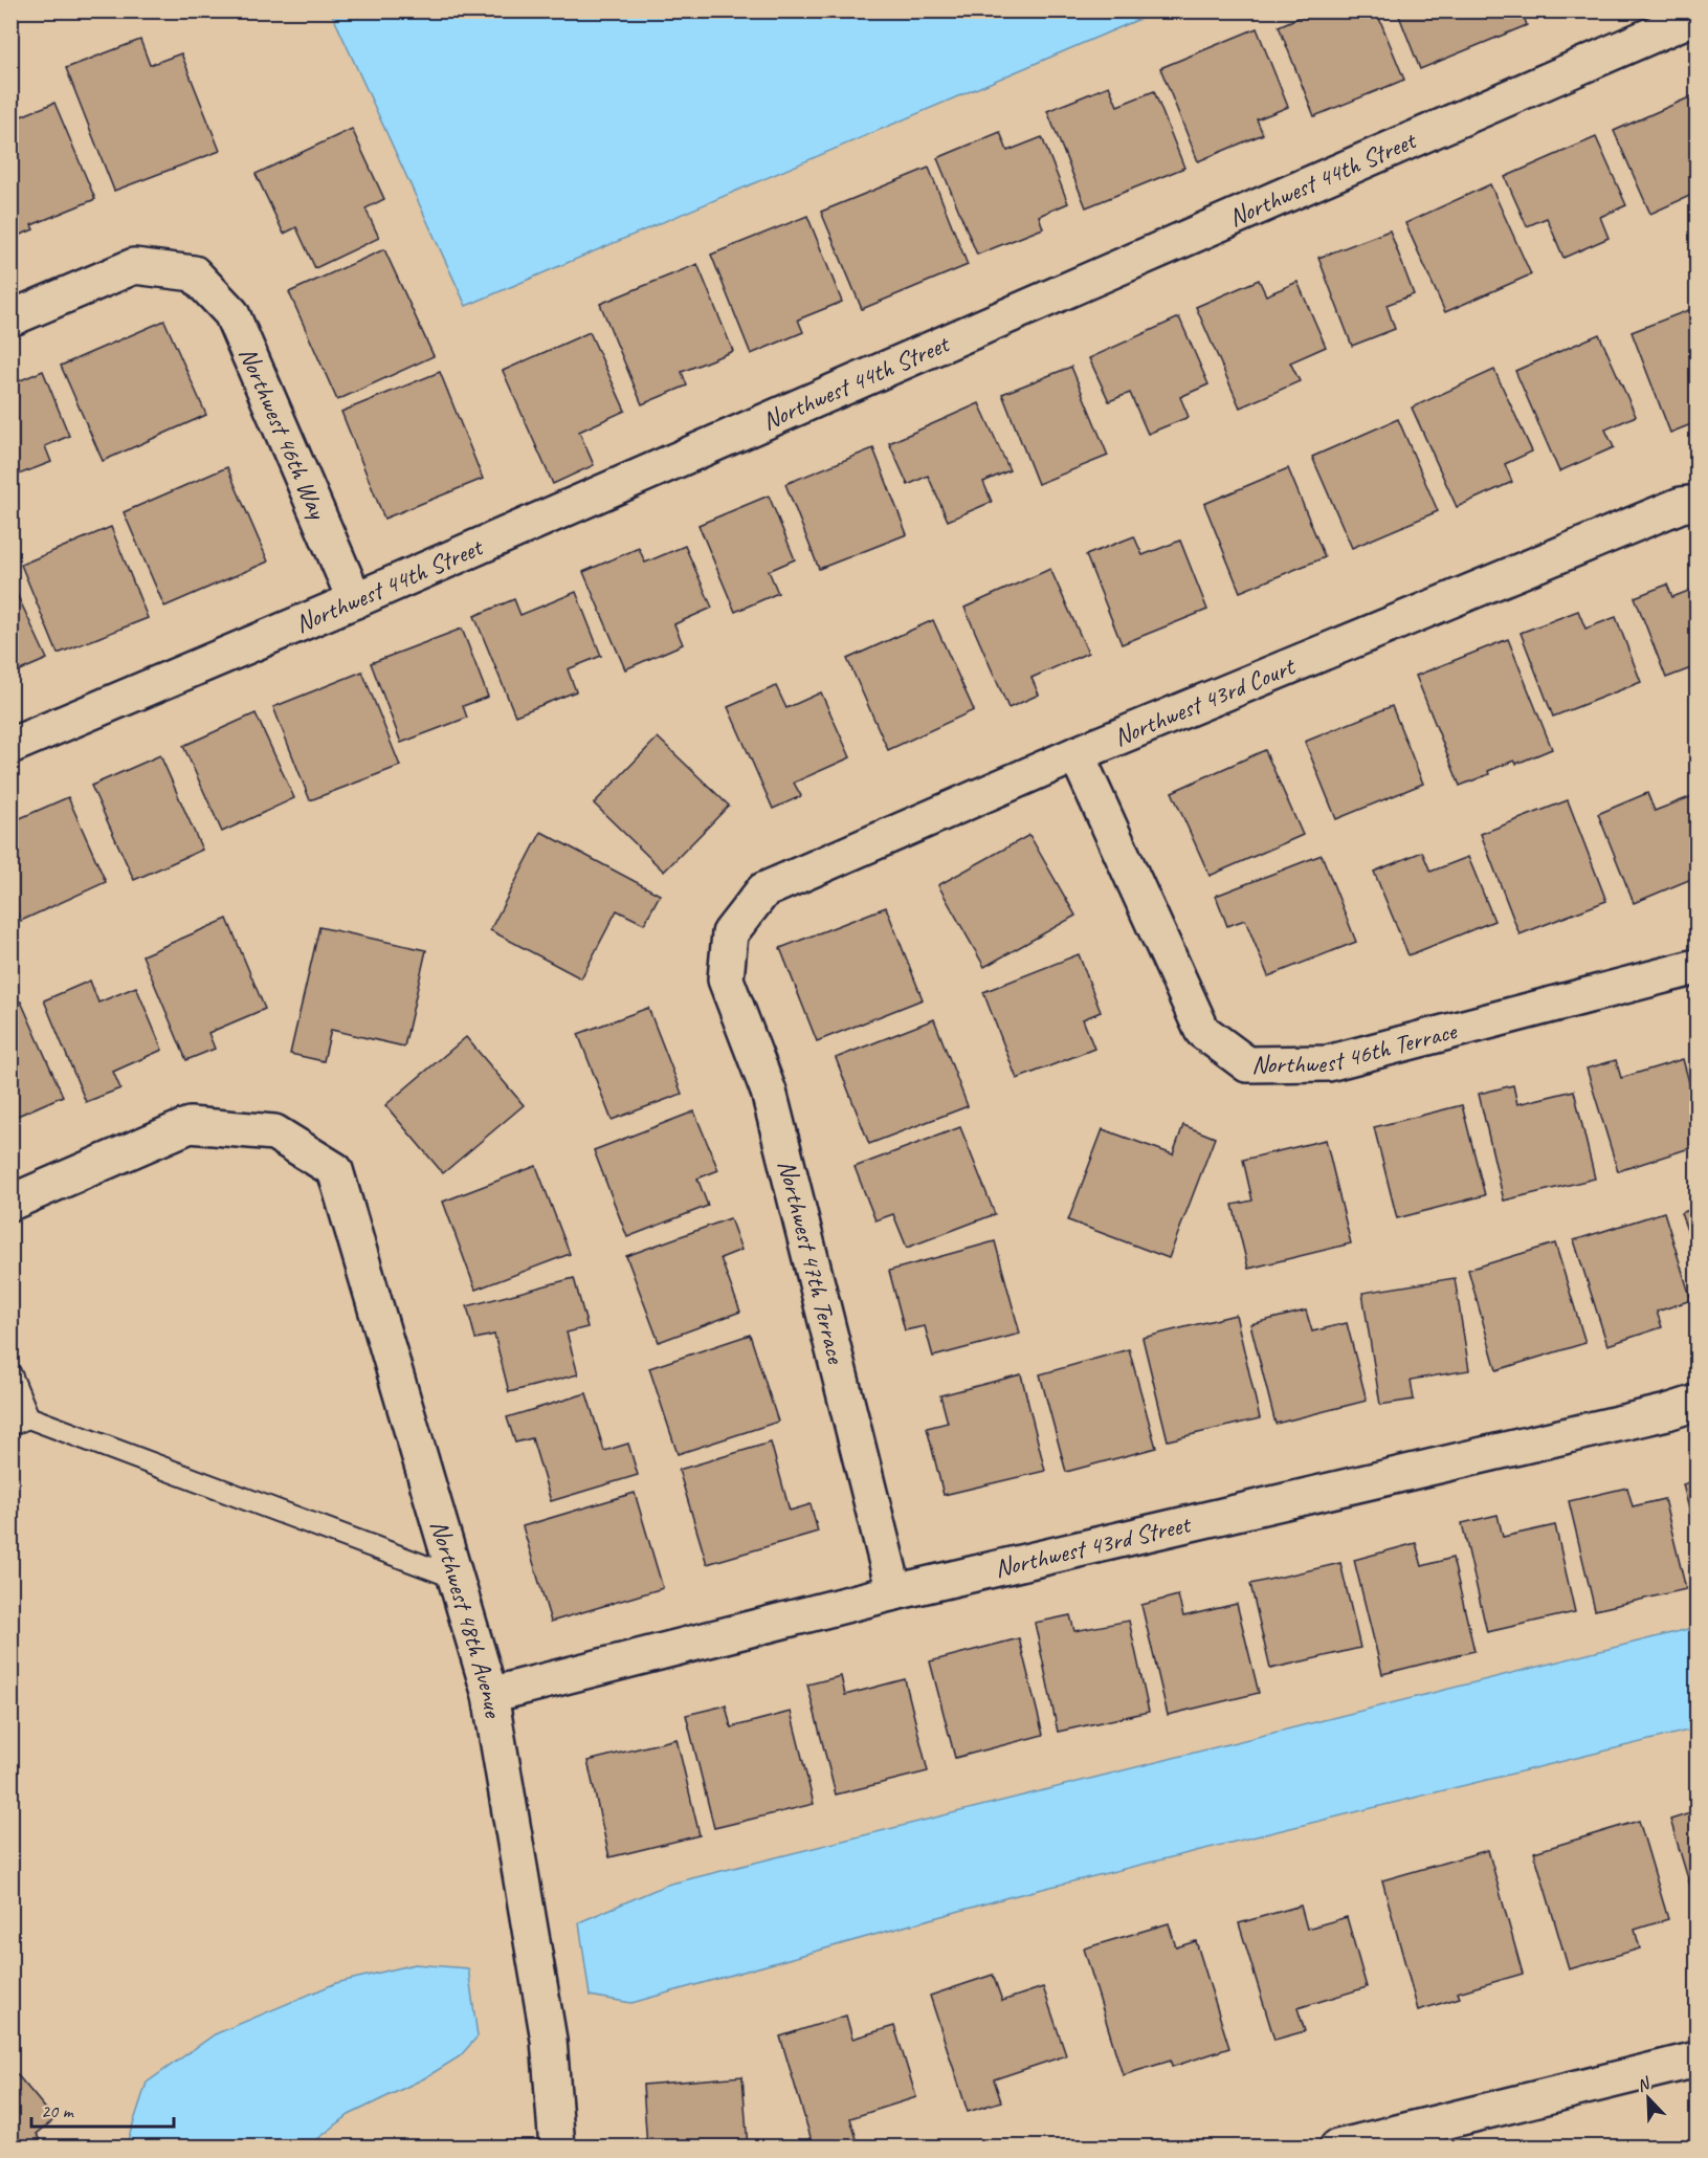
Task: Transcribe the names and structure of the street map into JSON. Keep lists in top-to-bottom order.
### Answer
{
  "streets": {
    "street": [
      "Northwest 44th Street",
      "Northwest 46th Way",
      "Northwest 43rd Court",
      "Northwest 46th Terrace",
      "Northwest 47th Terrace",
      "Northwest 43rd Street",
      "Northwest 48th Avenue"
    ]
  },
  "crossings": [
    ["Northwest 44th Street", "Northwest 46th Way"],
    ["Northwest 43rd Court", "Northwest 46th Terrace"],
    ["Northwest 43rd Court", "Northwest 47th Terrace"],
    ["Northwest 47th Terrace", "Northwest 43rd Street"],
    ["Northwest 43rd Street", "Northwest 48th Avenue"]
  ],
  "scale_bar": "20 m",
  "north": "top left"
}
